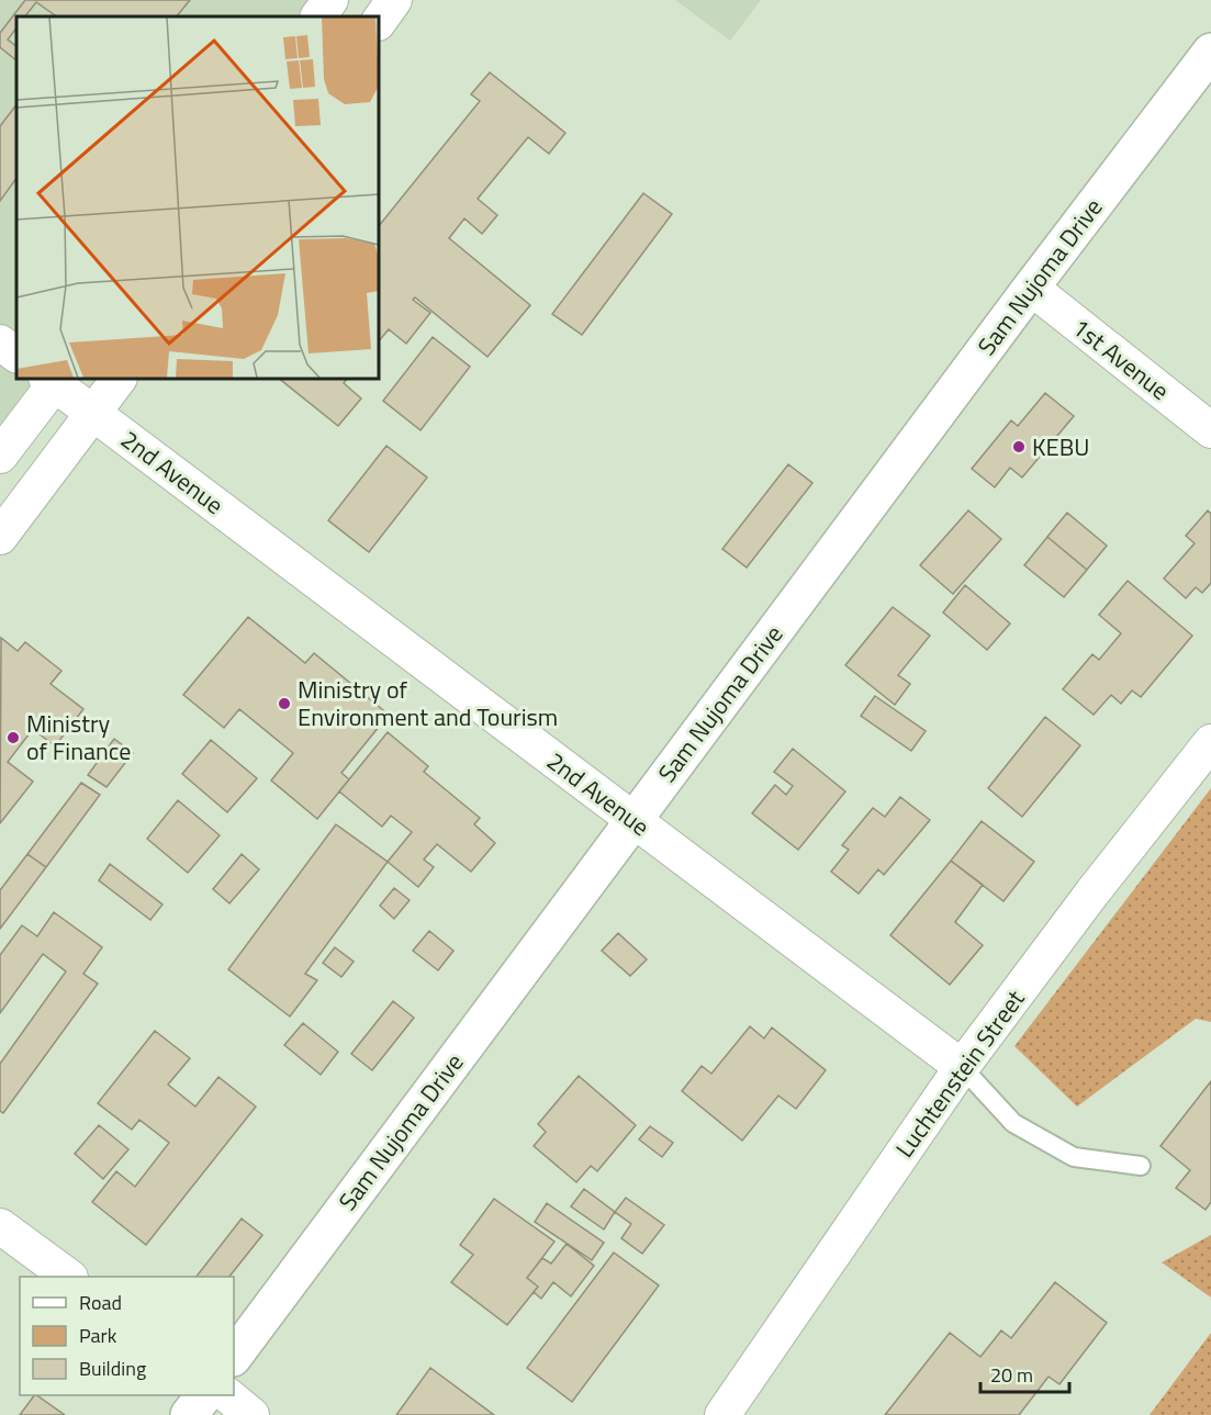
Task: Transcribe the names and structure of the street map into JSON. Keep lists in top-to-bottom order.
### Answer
{
  "streets": {
    "main road": ["Sam Nujoma Drive"],
    "street": ["1st Avenue", "2nd Avenue", "Luchtenstein Street"]
  },
  "crossings": [
    ["Sam Nujoma Drive", "1st Avenue"],
    ["Sam Nujoma Drive", "2nd Avenue"],
    ["2nd Avenue", "Luchtenstein Street"]
  ],
  "places": ["KEBU", "Ministry of Environment and Tourism", "Ministry of Finance"],
  "legend": ["Road", "Park", "Building"],
  "scale_bar": "20 m"
}
